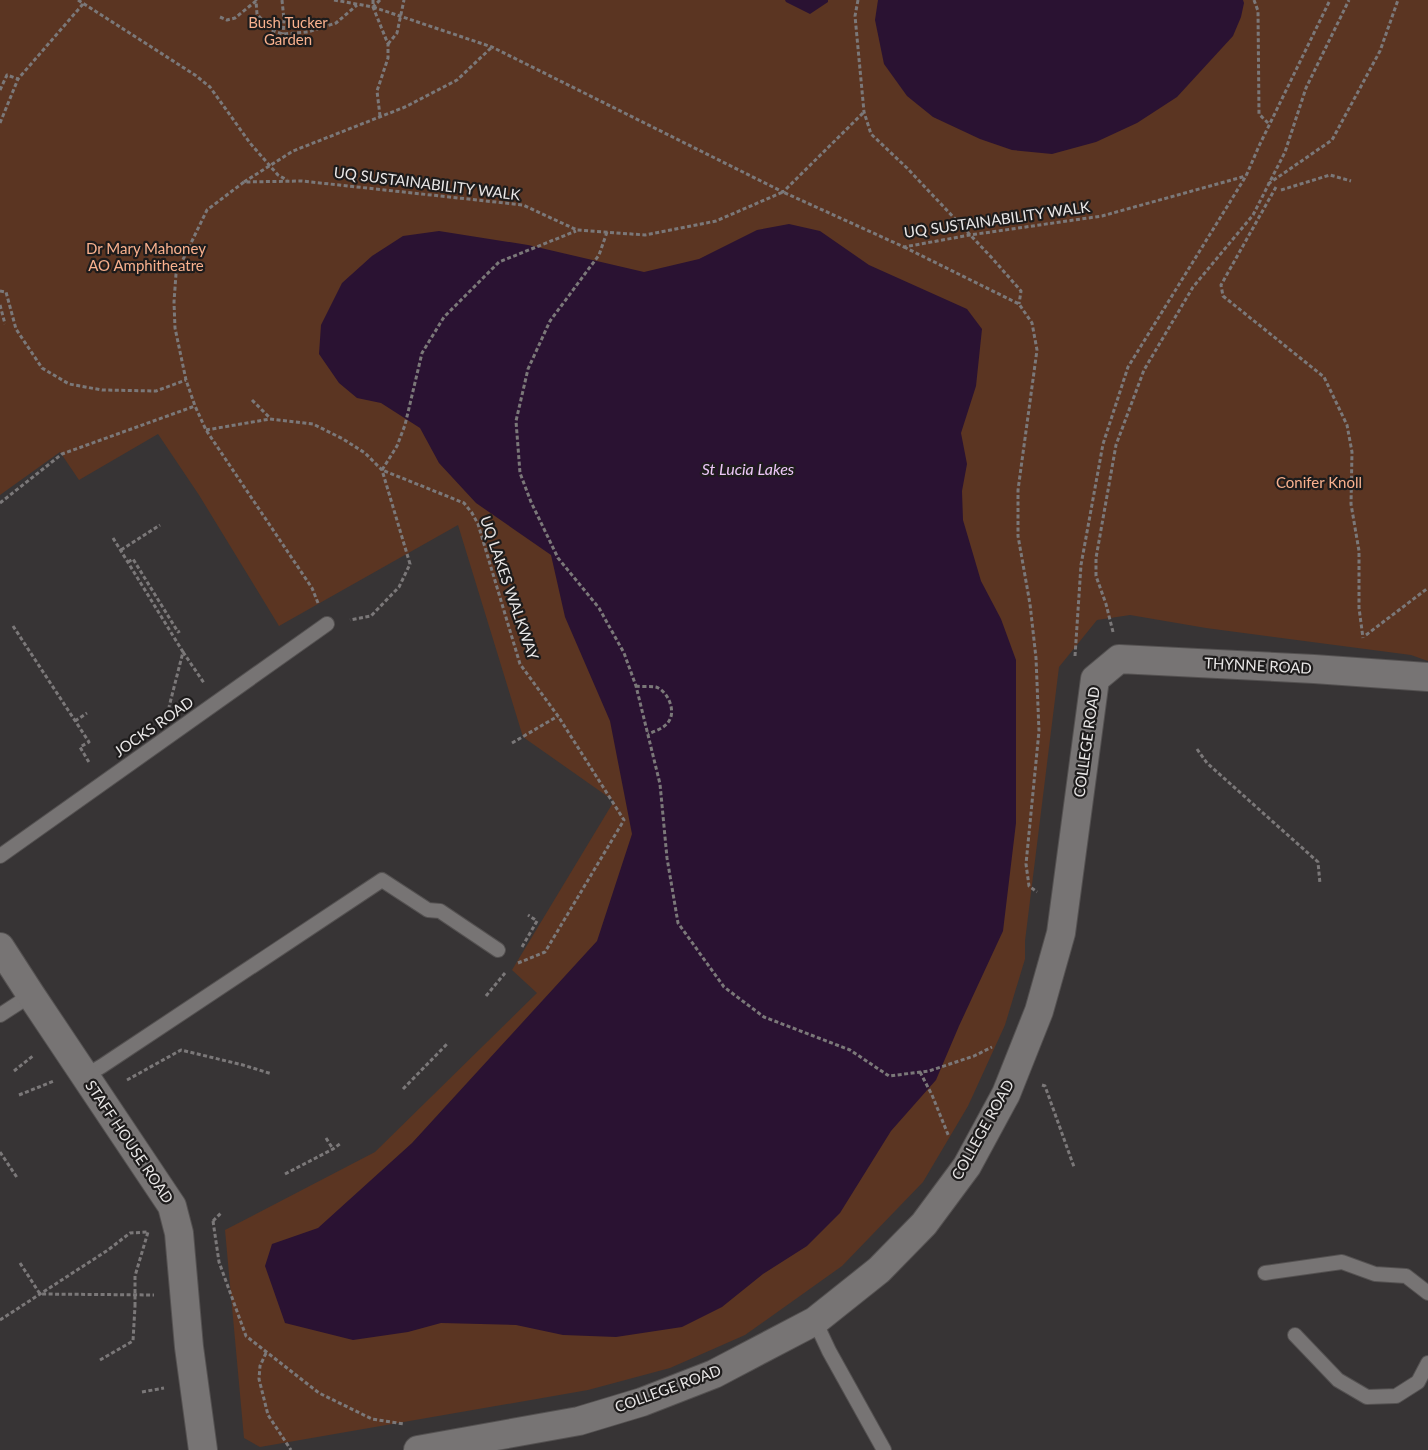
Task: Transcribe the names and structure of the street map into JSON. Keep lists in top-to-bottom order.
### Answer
{
  "streets": {
    "street": ["THYNNE ROAD", "COLLEGE ROAD", "STAFF HOUSE ROAD"],
    "lane": ["JOCKS ROAD"],
    "path": ["UQ SUSTAINABILITY WALK", "UQ LAKES WALKWAY"]
  },
  "crossings": [
    ["THYNNE ROAD", "COLLEGE ROAD"]
  ],
  "water": ["St Lucia Lakes"],
  "parks": ["Bush Tucker Garden", "Dr Mary Mahoney AO Amphitheatre", "Conifer Knoll"]
}
